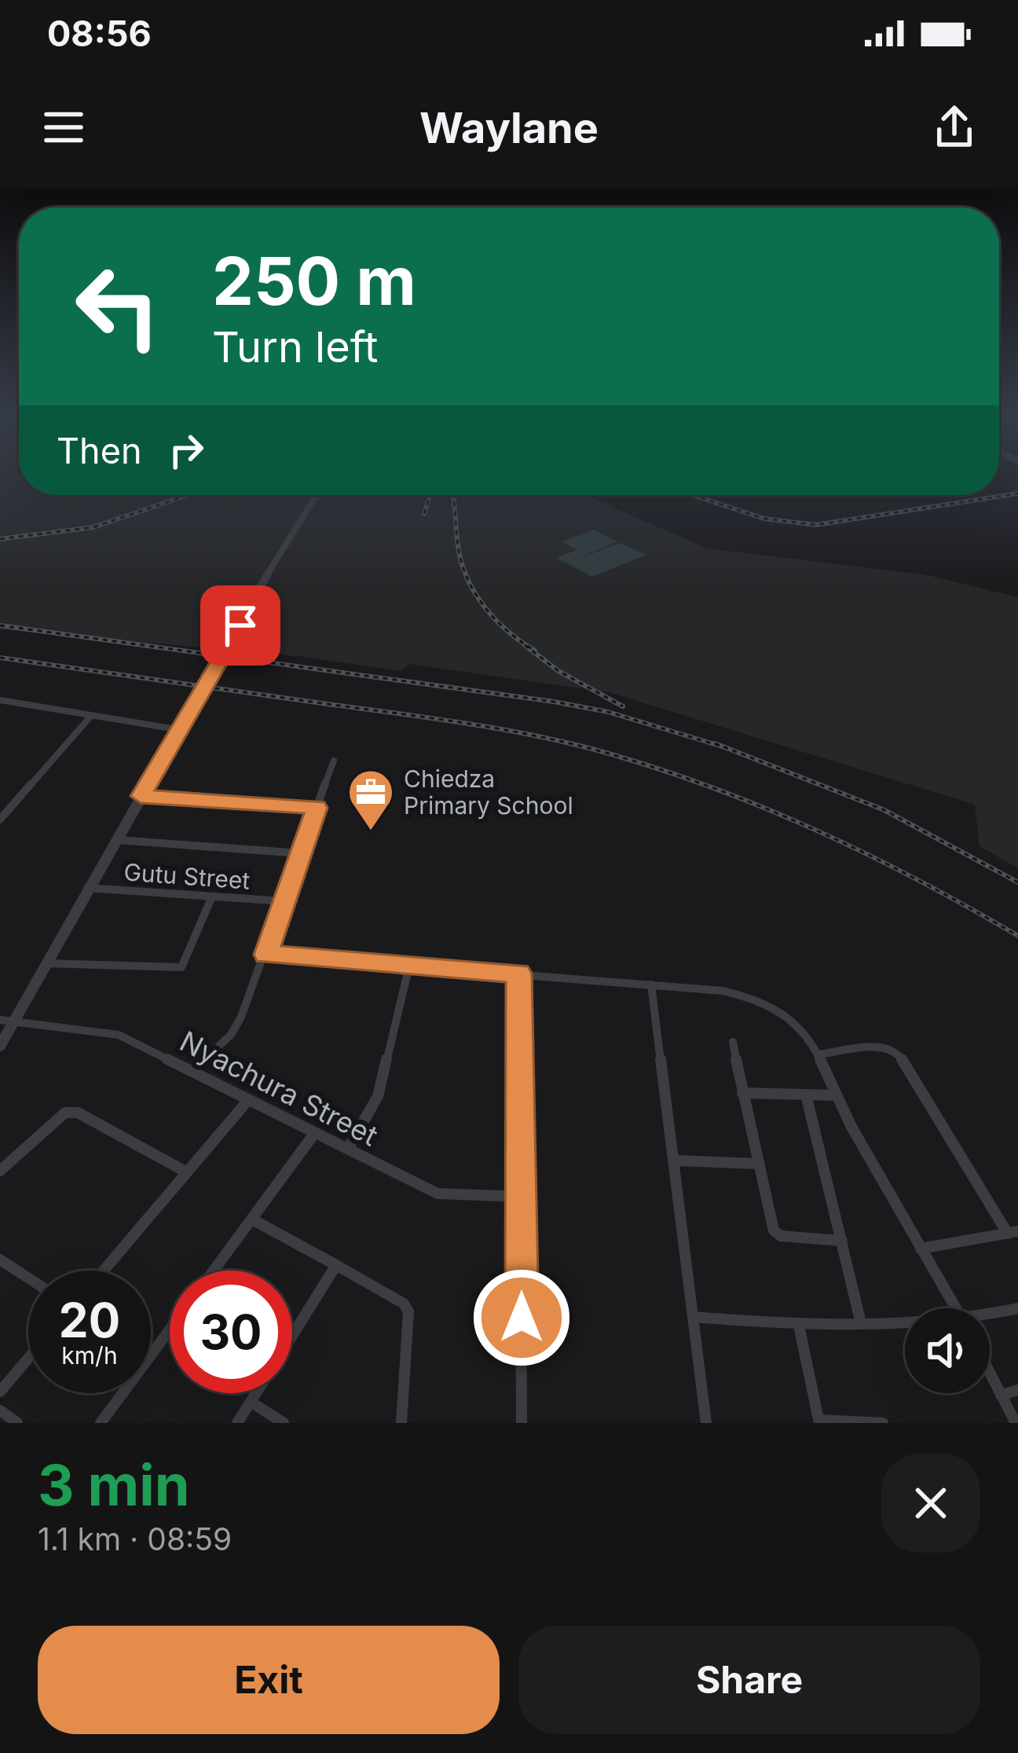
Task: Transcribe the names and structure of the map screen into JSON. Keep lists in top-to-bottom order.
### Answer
{
  "streets": {
    "street": ["Gutu Street", "Nyachura Street"]
  },
  "places": {
    "office": ["Chiedza Primary School"]
  },
  "page": {
    "status": "08:56",
    "header": "Waylane",
    "turn": ["250 m", "Turn left"],
    "then": "Then",
    "speed": "20 km/h",
    "limit": "30",
    "heading": ["3 min", "1.1 km · 08:59"],
    "buttons": ["Exit", "Share"]
  }
}
